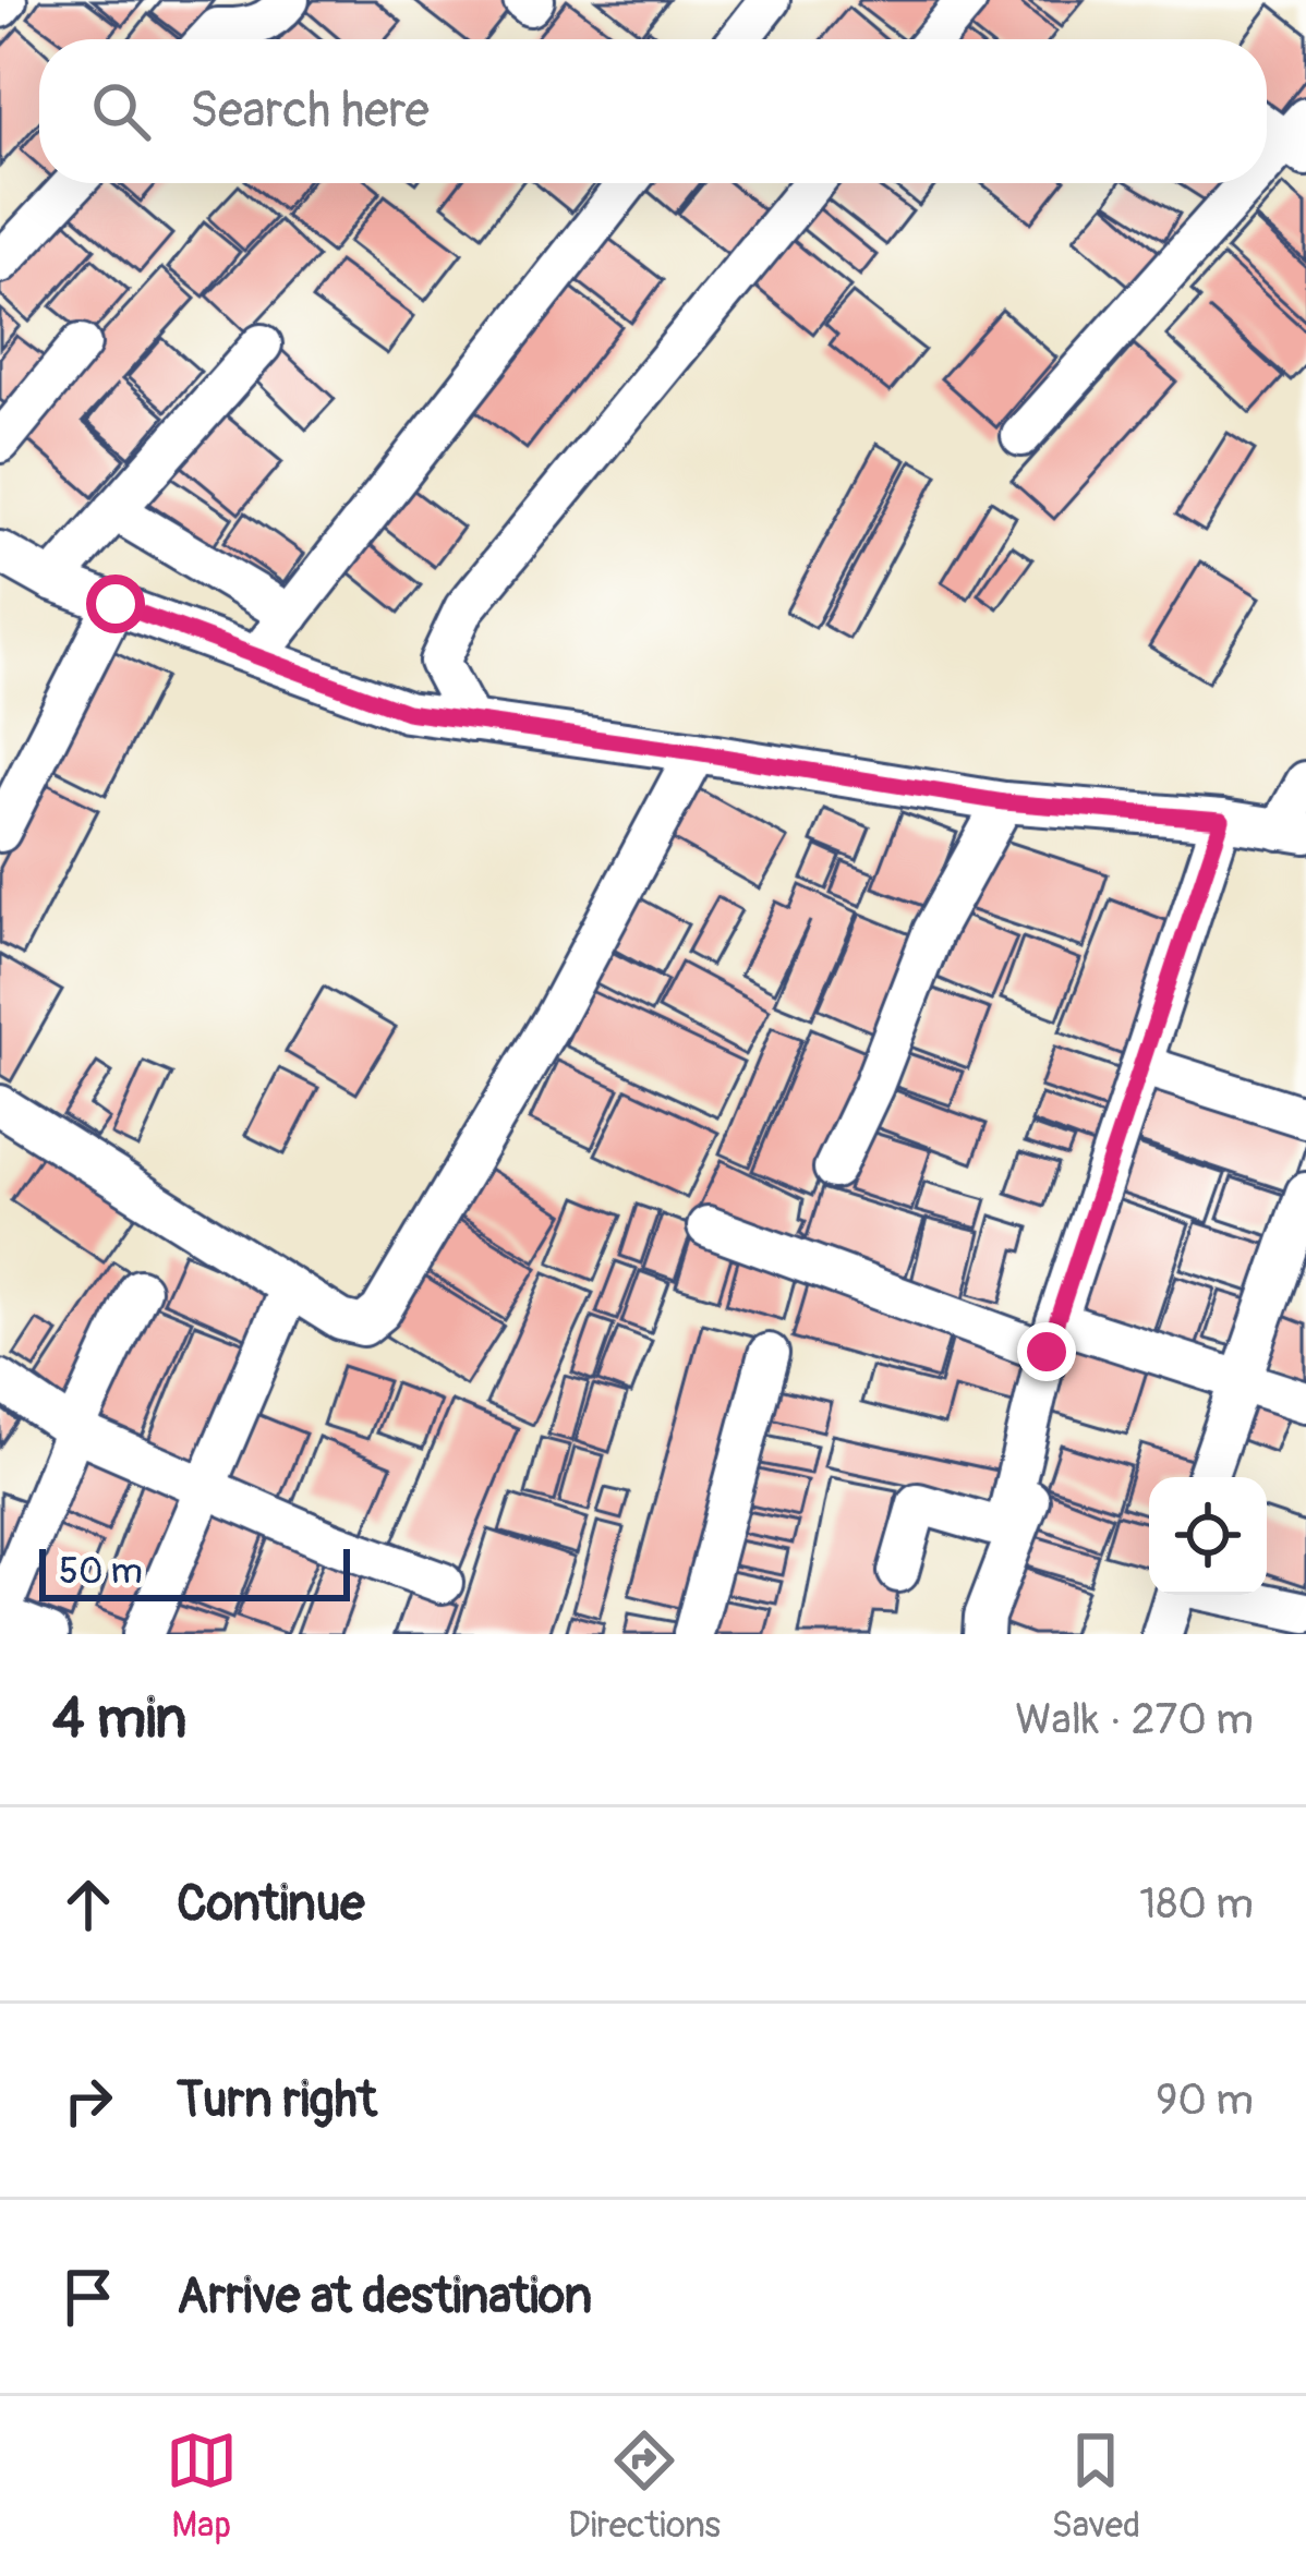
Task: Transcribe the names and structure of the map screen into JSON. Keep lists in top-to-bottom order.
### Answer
{
  "scale_bar": "50 m",
  "page": {
    "search": "Search here",
    "scale": "50 m",
    "heading": ["4 min", "Walk · 270 m"],
    "list": [
      ["Continue", "180 m"],
      ["Turn right", "90 m"],
      "Arrive at destination"
    ],
    "nav": ["Map", "Directions", "Saved"]
  }
}
